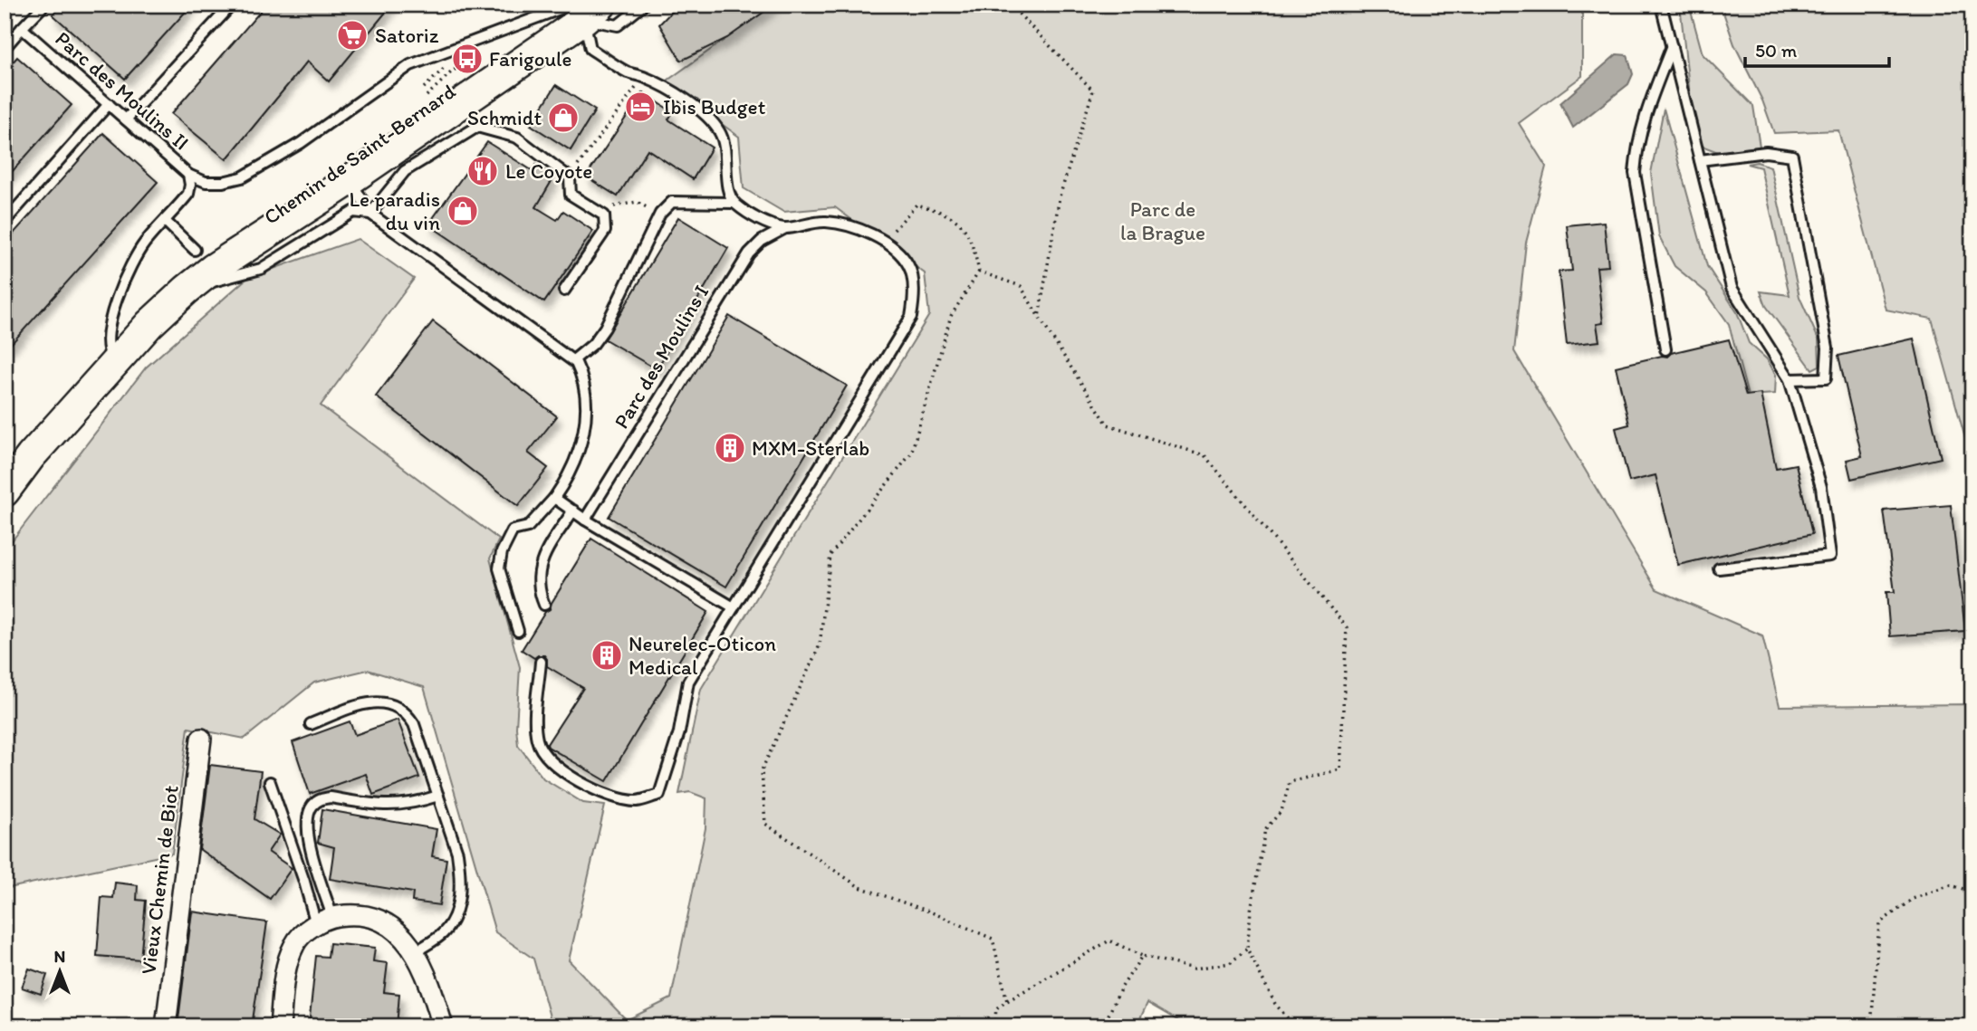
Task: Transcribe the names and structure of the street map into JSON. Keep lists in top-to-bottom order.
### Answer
{
  "streets": {
    "main road": ["Chemin de Saint-Bernard"],
    "street": ["Vieux Chemin de Biot"],
    "lane": ["Parc des Moulins II", "Parc des Moulins I"]
  },
  "crossings": [
    ["Parc des Moulins II", "Chemin de Saint-Bernard"]
  ],
  "parks": ["Parc de la Brague"],
  "places": {
    "supermarket": ["Satoriz"],
    "bus stop": ["Farigoule"],
    "hotel": ["Ibis Budget"],
    "shop": ["Schmidt", "Le paradis du vin"],
    "restaurant": ["Le Coyote"],
    "building": ["MXM-Sterlab", "Neurelec-Oticon Medical"]
  },
  "scale_bar": "50 m",
  "north": "top"
}
